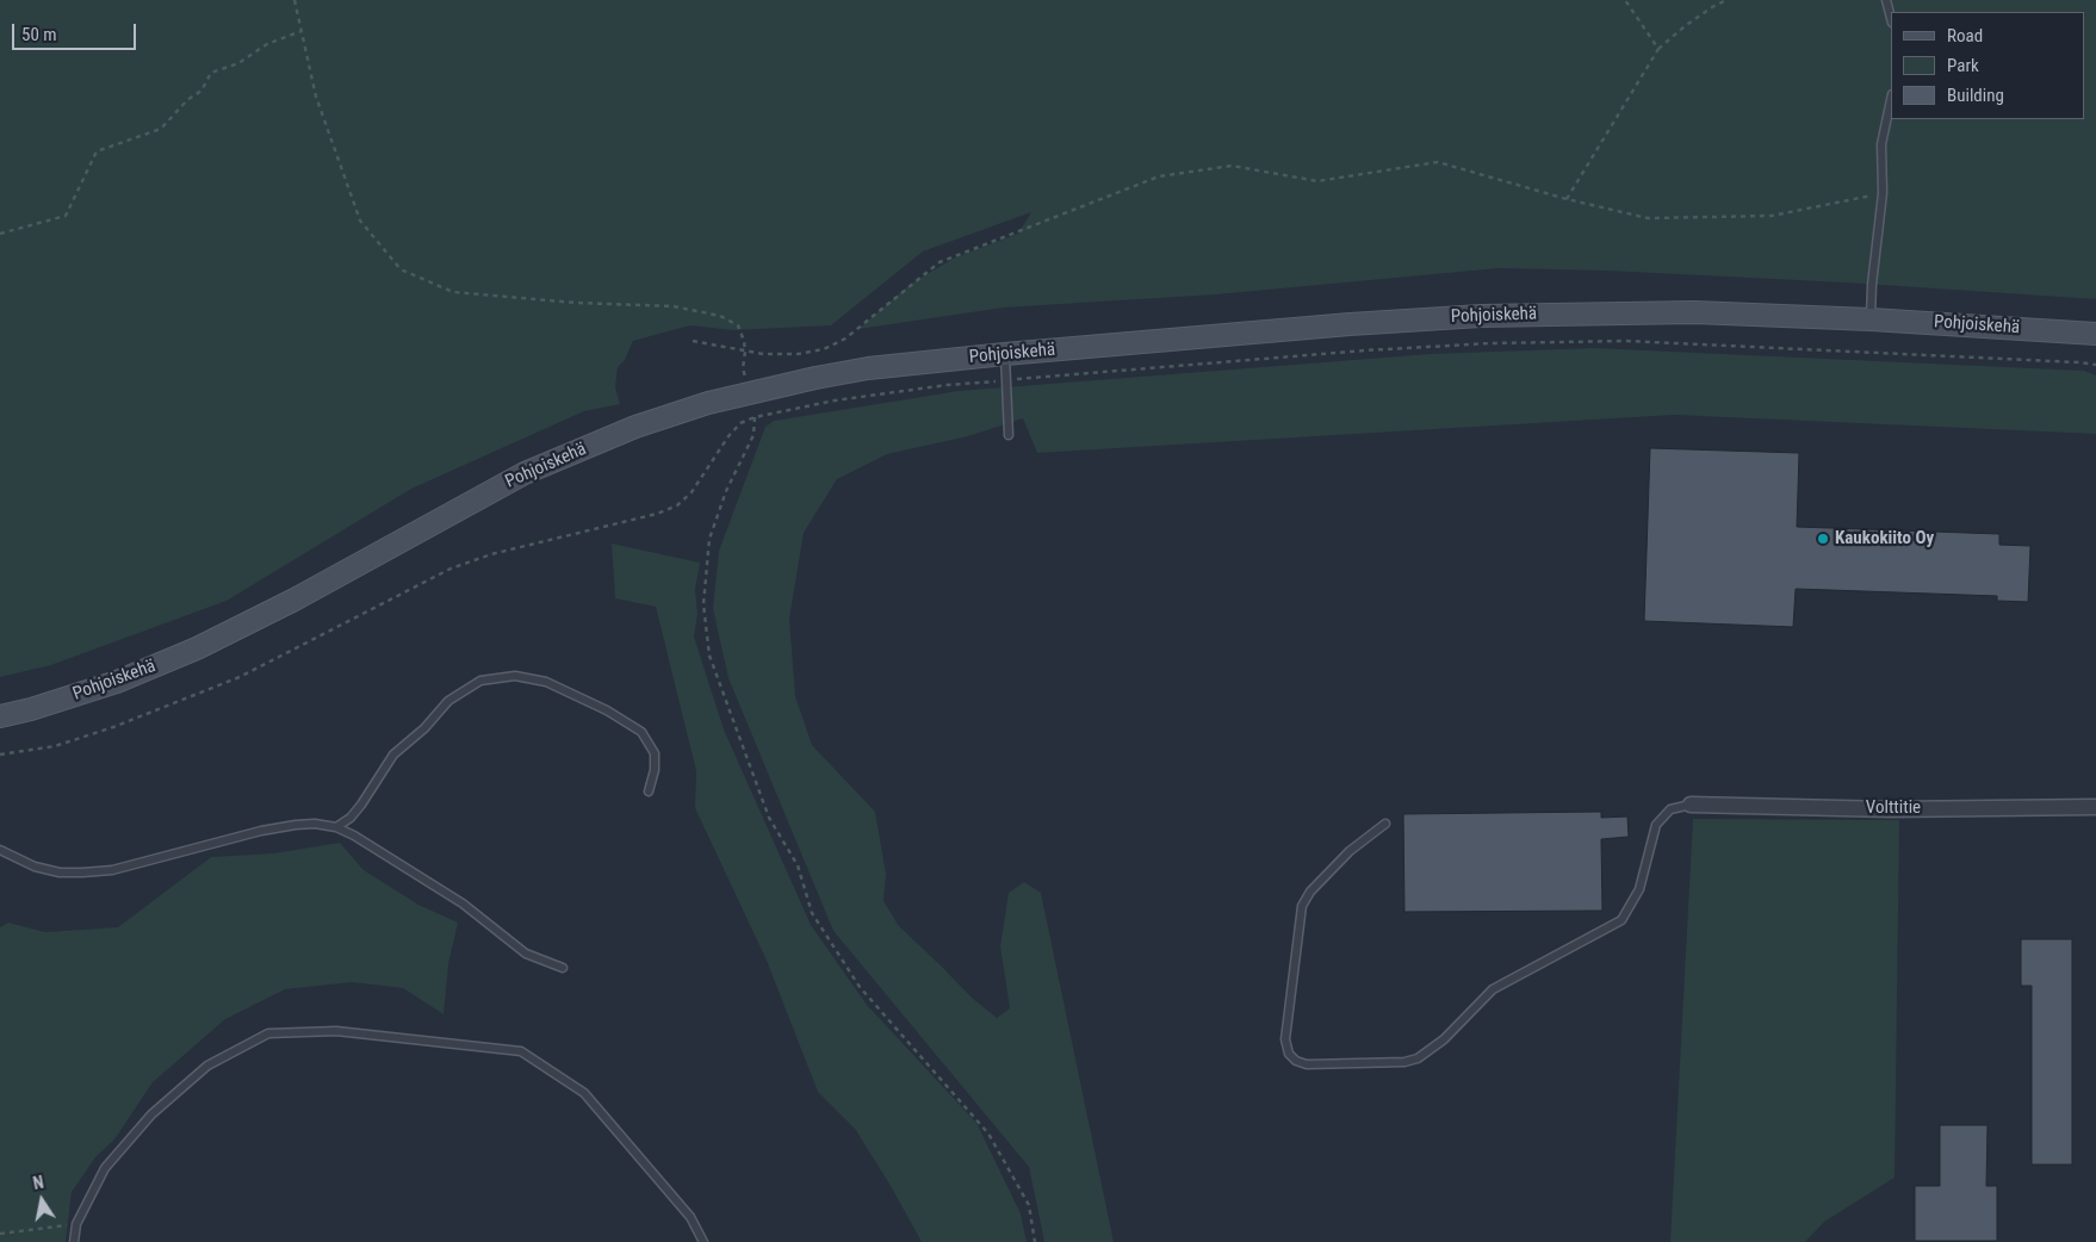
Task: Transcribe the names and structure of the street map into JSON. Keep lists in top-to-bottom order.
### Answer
{
  "streets": {
    "main road": ["Pohjoiskehä"],
    "street": ["Volttitie"]
  },
  "places": ["Kaukokiito Oy"],
  "legend": ["Road", "Park", "Building"],
  "scale_bar": "50 m",
  "north": "top"
}
